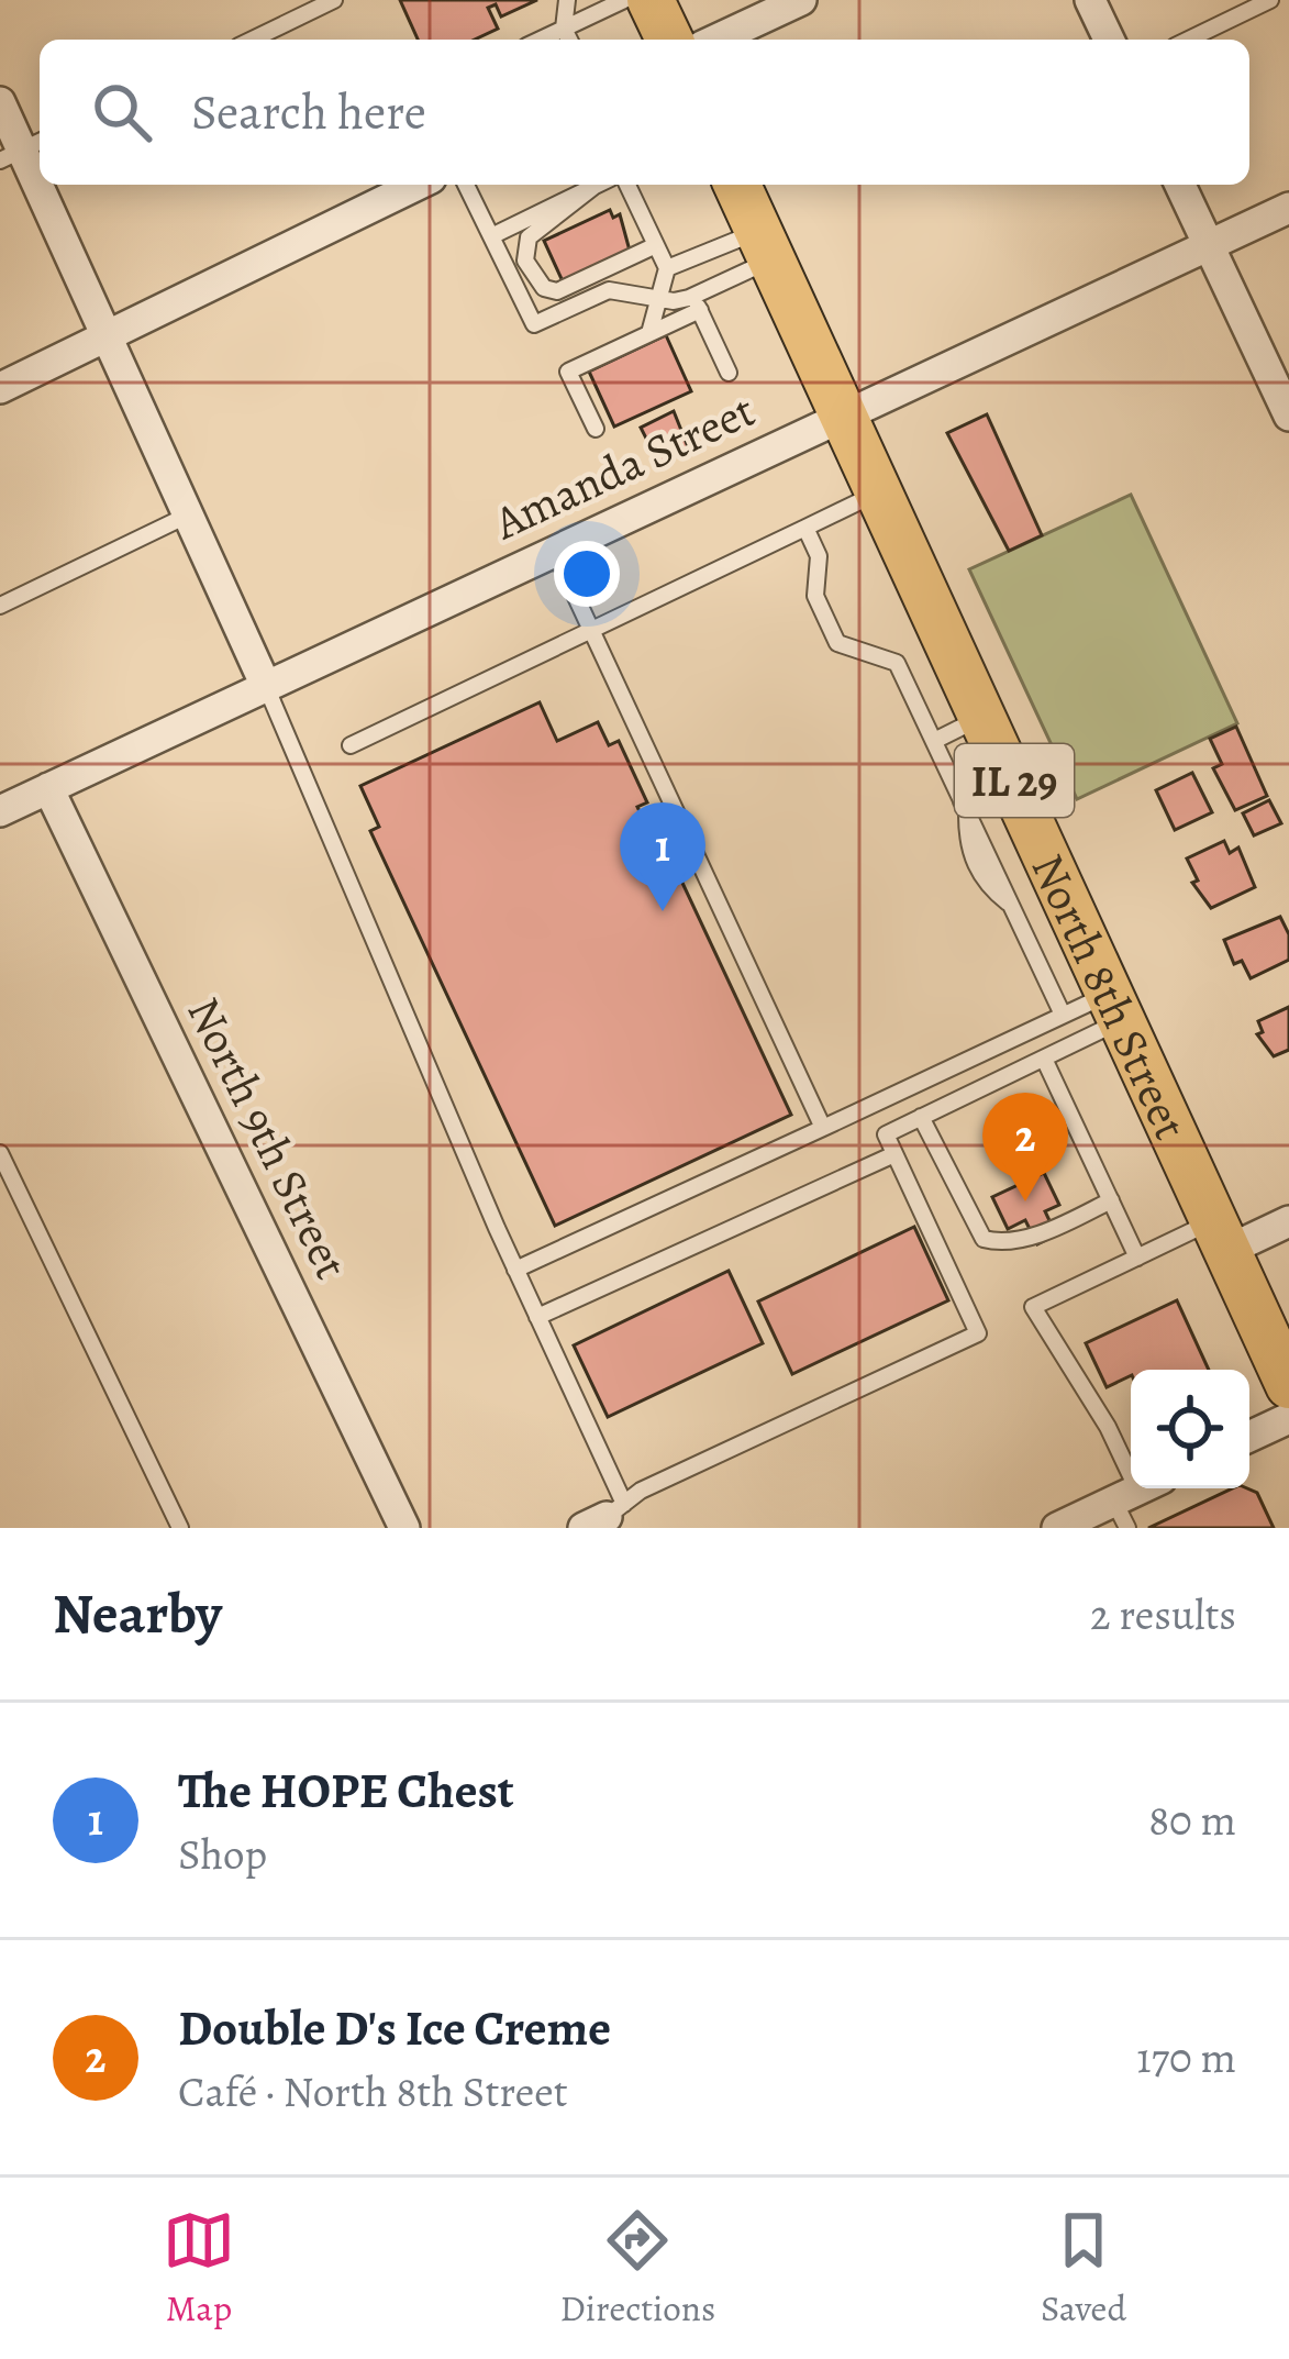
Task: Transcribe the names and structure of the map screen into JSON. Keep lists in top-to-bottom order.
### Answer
{
  "streets": {
    "main road": ["IL 29", "North 8th Street"],
    "street": ["Amanda Street", "North 9th Street"]
  },
  "crossings": [
    ["Amanda Street", "North 8th Street"],
    ["Amanda Street", "North 9th Street"]
  ],
  "page": {
    "search": "Search here",
    "pins": ["1", "2"],
    "heading": ["Nearby", "2 results"],
    "list": [
      {
        "mark": "1",
        "name": "The HOPE Chest",
        "note": "Shop",
        "value": "80 m"
      },
      {
        "mark": "2",
        "name": "Double D's Ice Creme",
        "note": "Café · North 8th Street",
        "value": "170 m"
      }
    ],
    "nav": ["Map", "Directions", "Saved"]
  }
}
